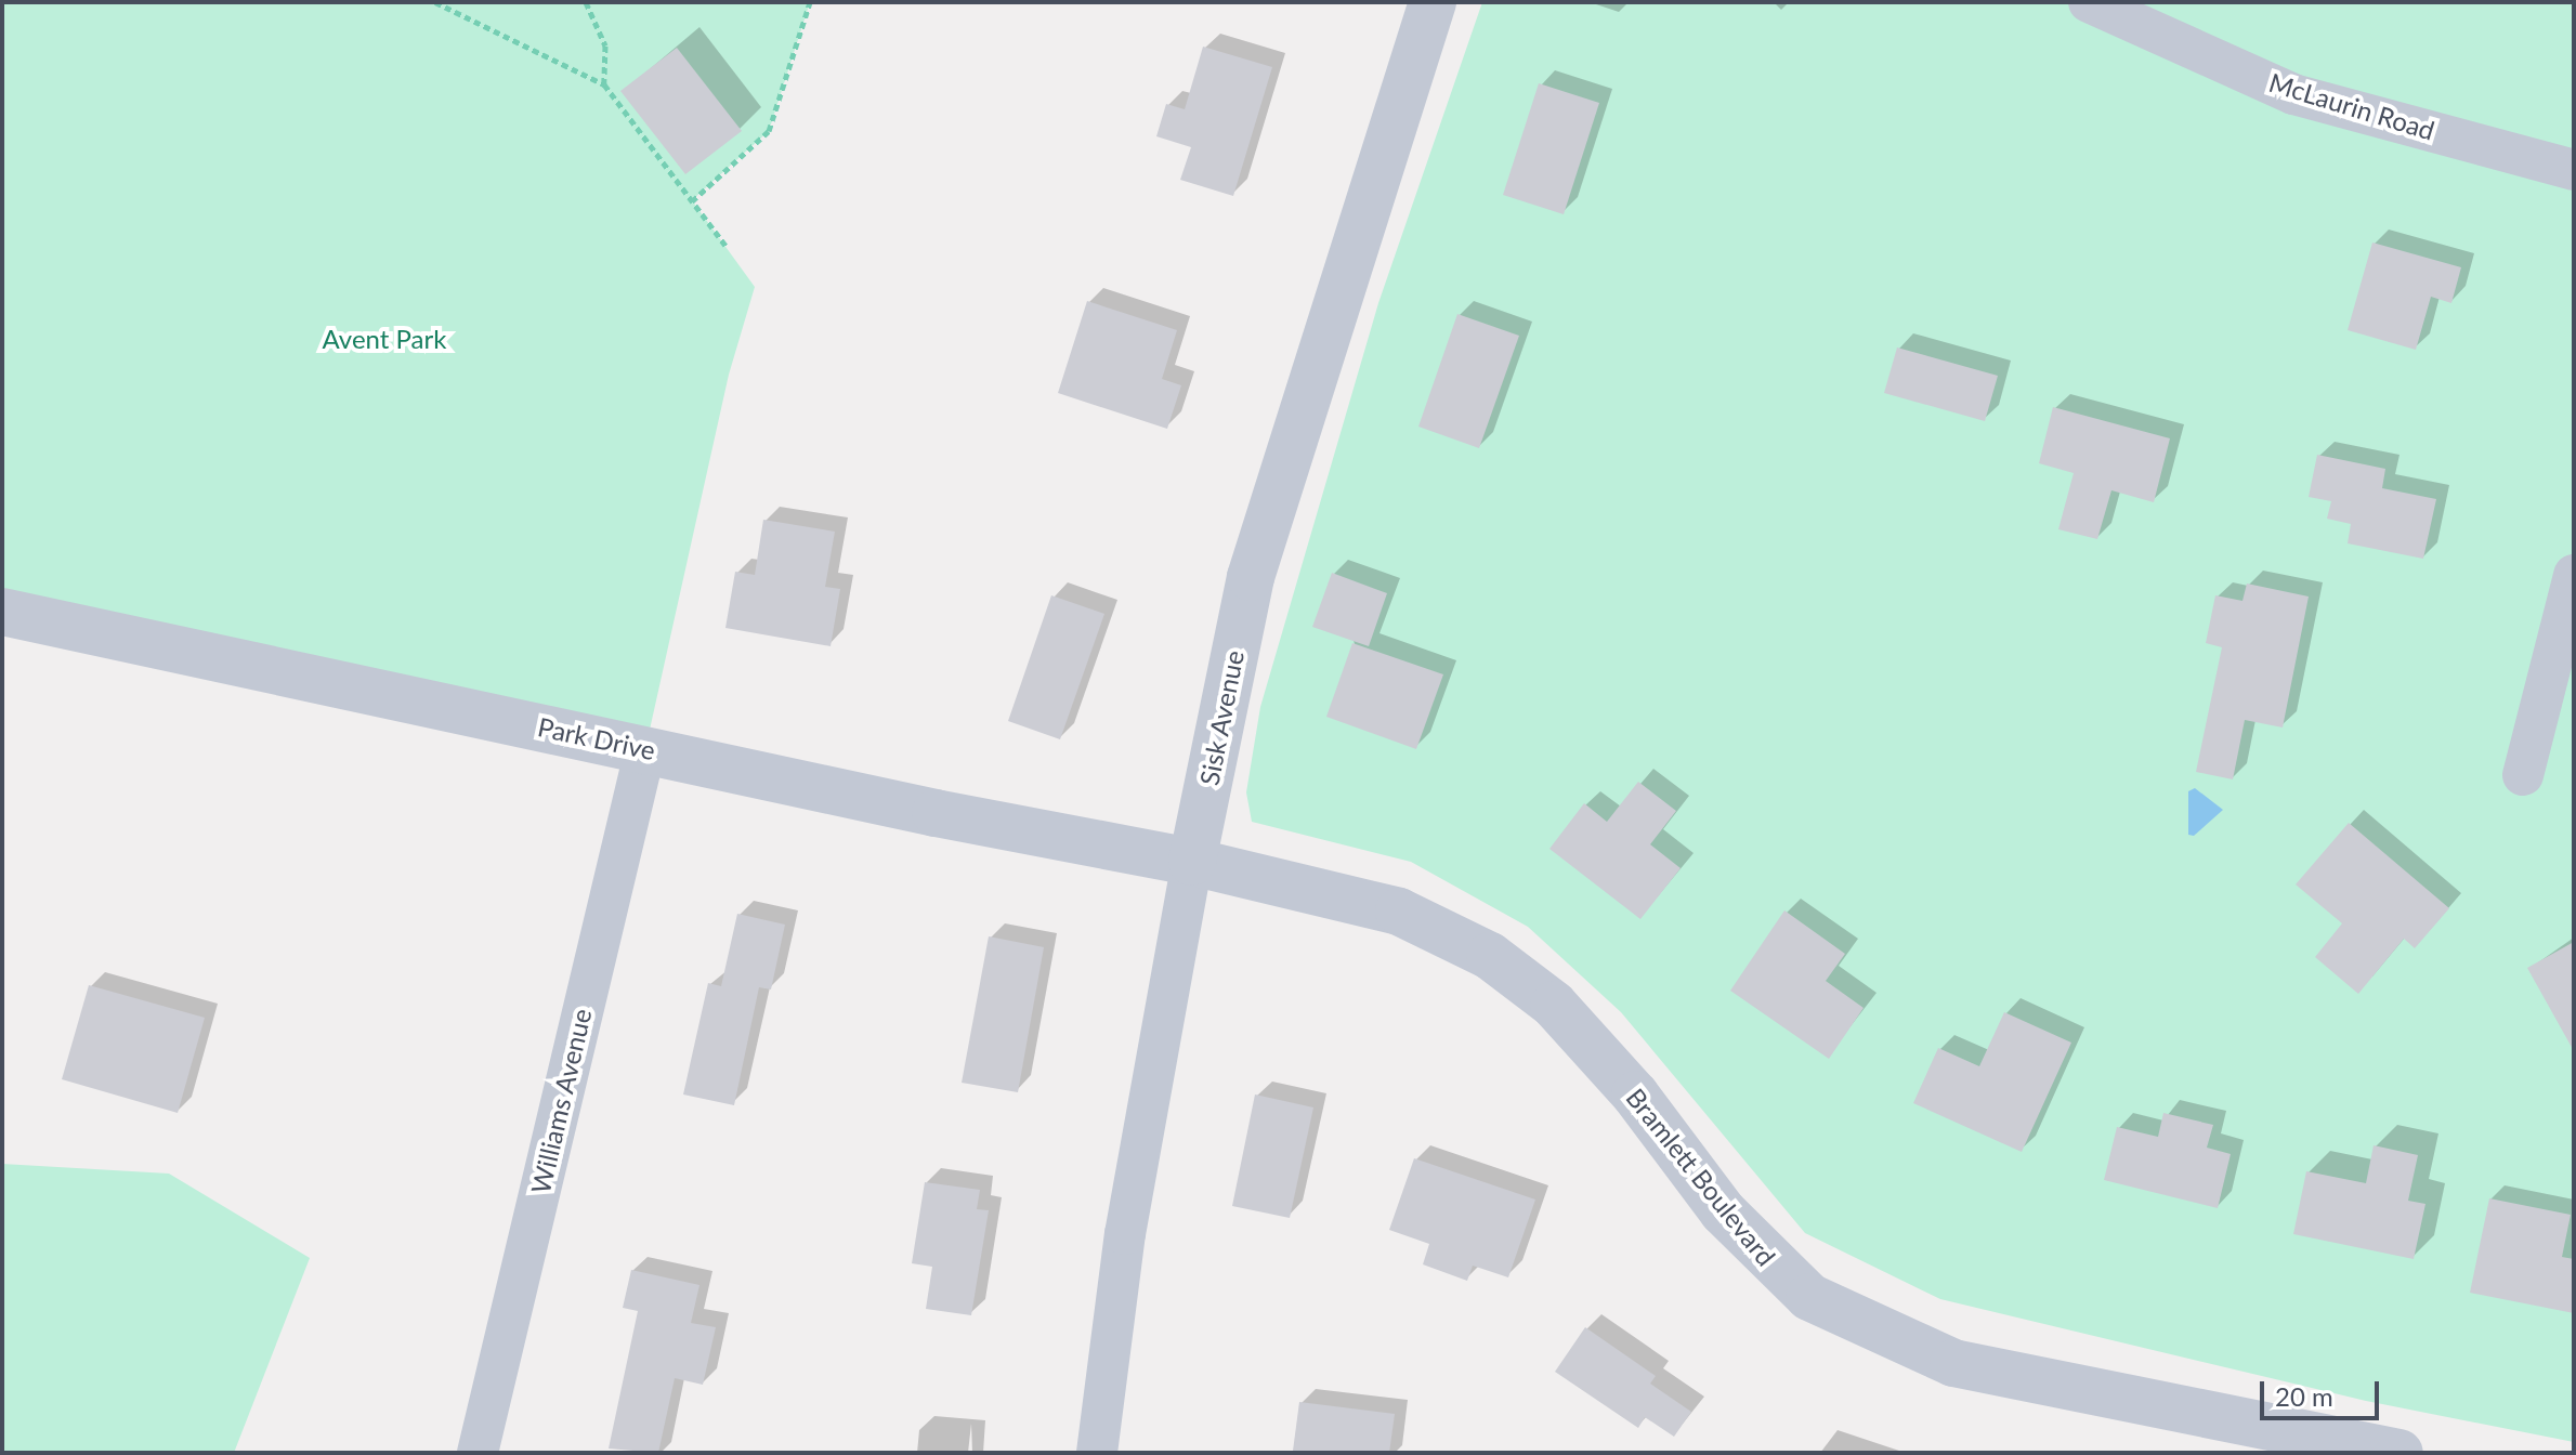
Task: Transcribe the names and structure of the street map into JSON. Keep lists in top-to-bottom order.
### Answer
{
  "streets": {
    "street": [
      "McLaurin Road",
      "Sisk Avenue",
      "Park Drive",
      "Williams Avenue",
      "Bramlett Boulevard"
    ]
  },
  "crossings": [
    ["Sisk Avenue", "Park Drive"],
    ["Sisk Avenue", "Bramlett Boulevard"],
    ["Park Drive", "Williams Avenue"],
    ["Park Drive", "Bramlett Boulevard"]
  ],
  "parks": ["Avent Park"],
  "scale_bar": "20 m"
}
